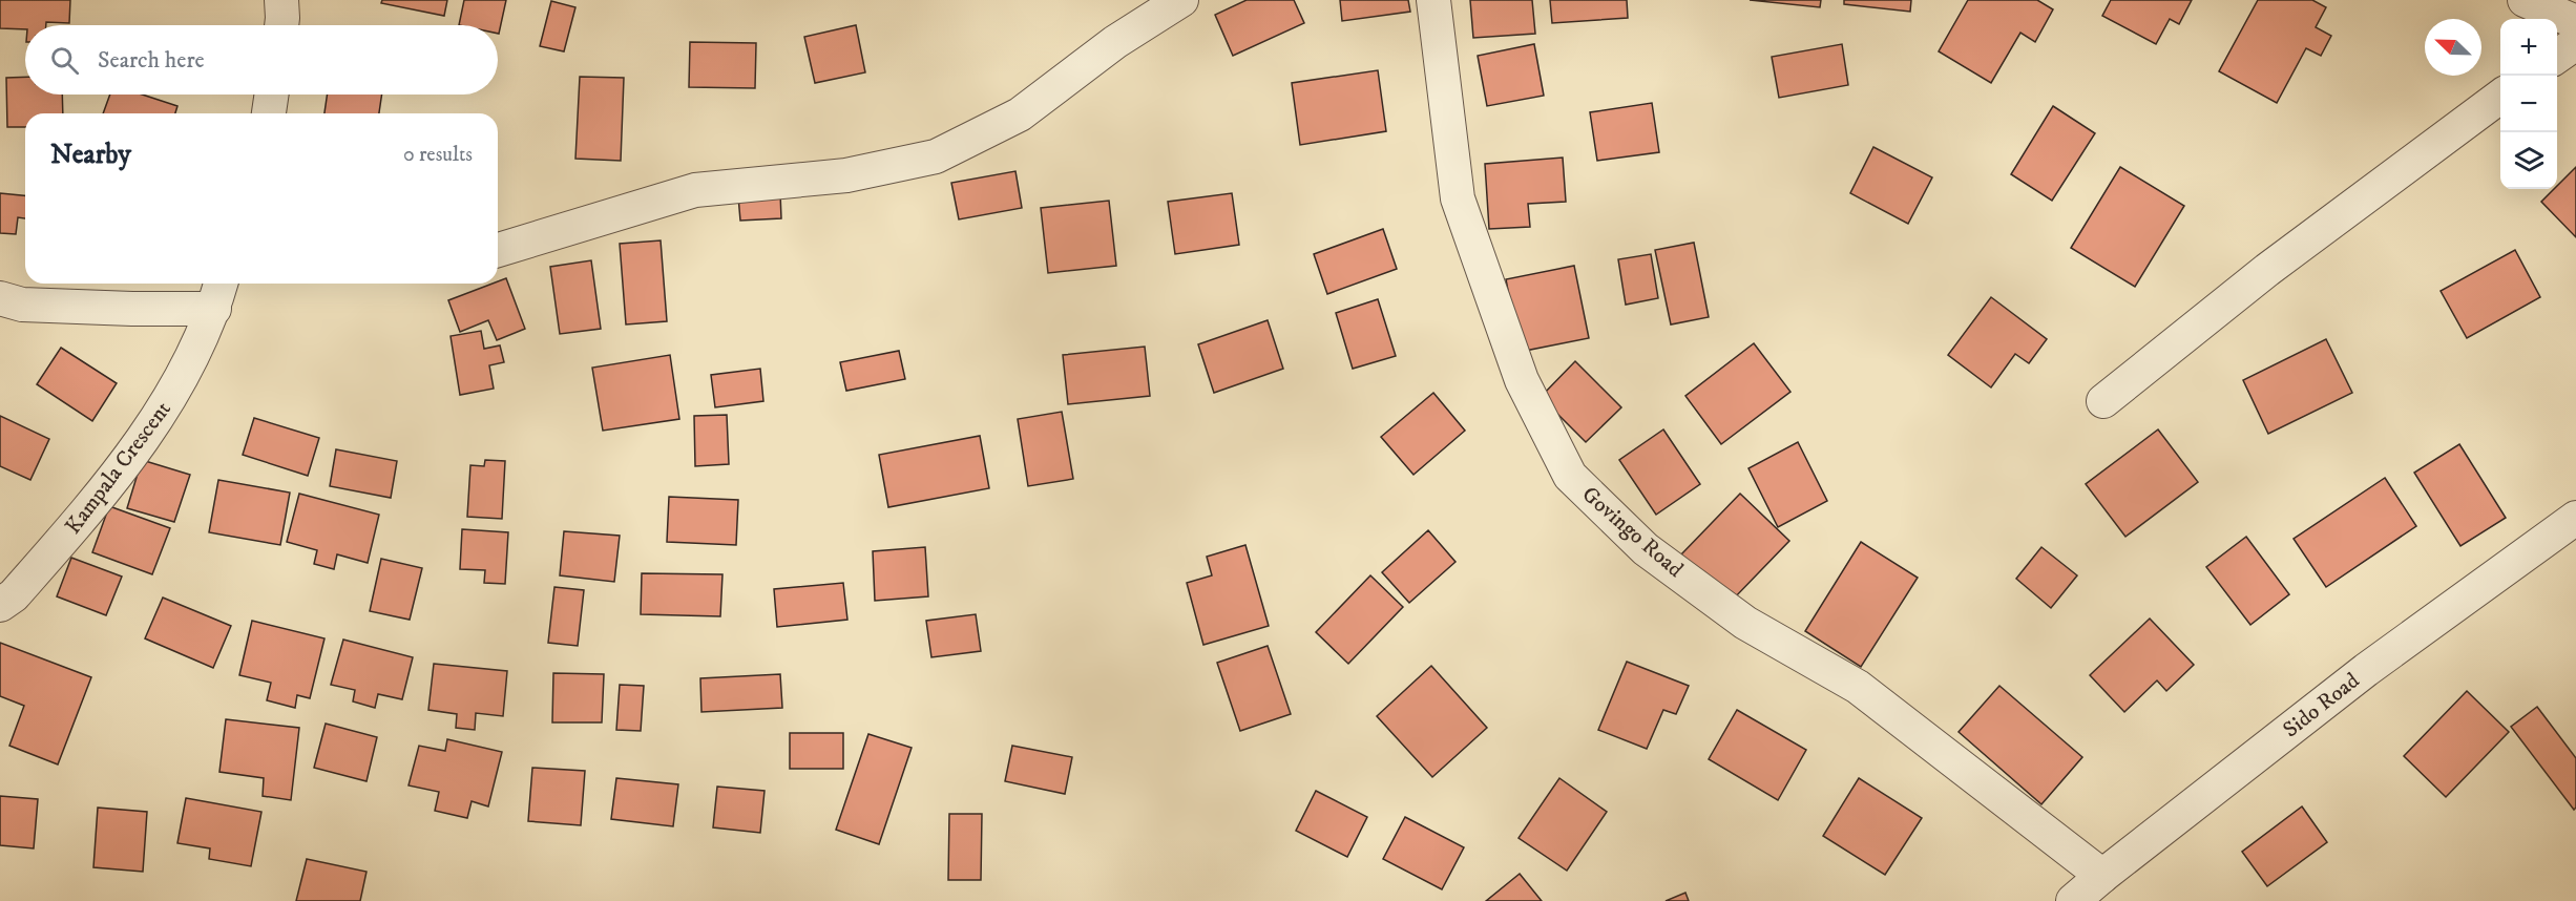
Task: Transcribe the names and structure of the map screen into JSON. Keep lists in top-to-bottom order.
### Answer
{
  "streets": {
    "street": ["Kampala Crescent", "Govingo Road", "Sido Road"]
  },
  "crossings": [
    ["Govingo Road", "Sido Road"]
  ],
  "north": "top left",
  "page": {
    "map_buttons": ["+", "−"],
    "search": "Search here",
    "heading": ["Nearby", "0 results"]
  }
}
